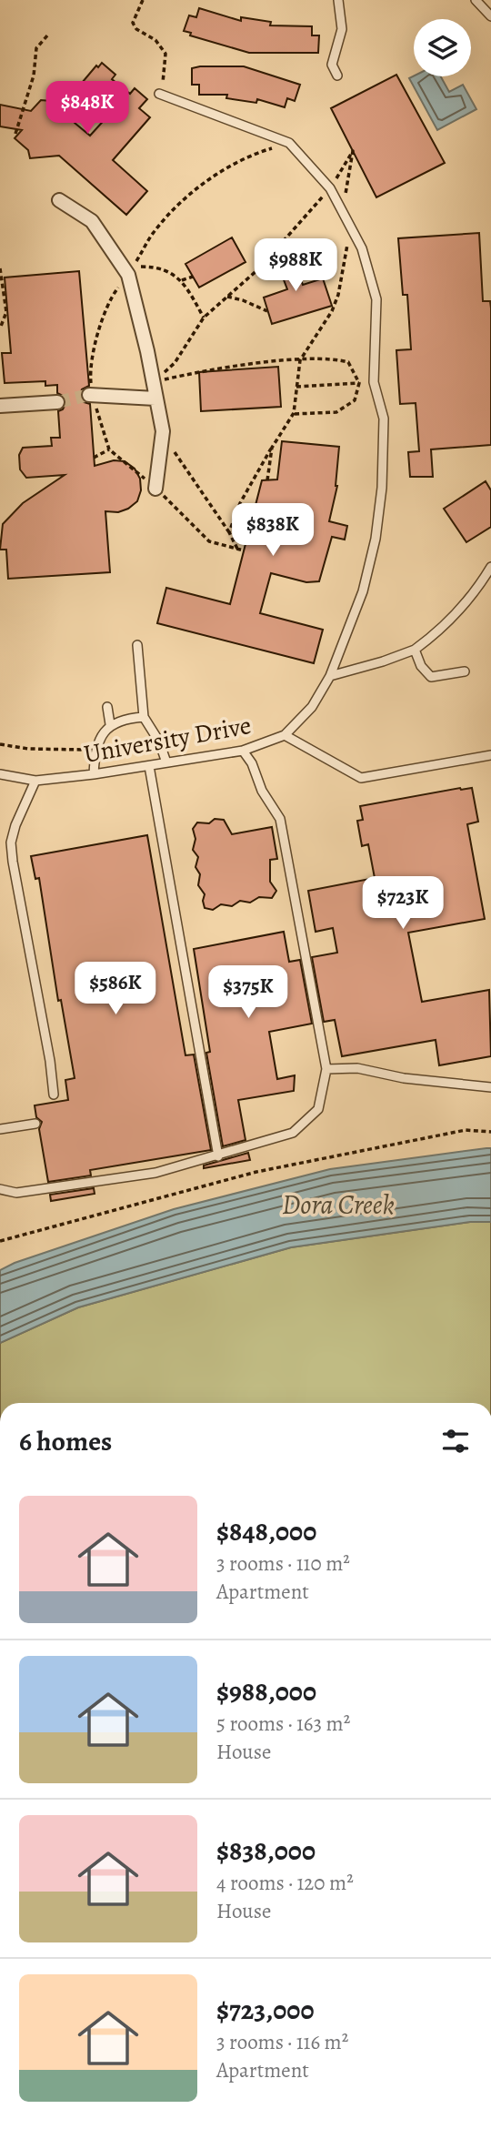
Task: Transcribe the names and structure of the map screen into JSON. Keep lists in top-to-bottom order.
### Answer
{
  "streets": {
    "lane": ["University Drive"]
  },
  "water": ["Dora Creek"],
  "page": {
    "price": [
      "$848K",
      "$988K",
      "$838K",
      "$723K",
      "$586K",
      "$375K"
    ],
    "heading": "6 homes",
    "list": [
      {
        "name": "$848,000",
        "note": "3 rooms · 110 m² · Apartment"
      },
      {
        "name": "$988,000",
        "note": "5 rooms · 163 m² · House"
      },
      {
        "name": "$838,000",
        "note": "4 rooms · 120 m² · House"
      },
      {
        "name": "$723,000",
        "note": "3 rooms · 116 m² · Apartment"
      }
    ]
  }
}
